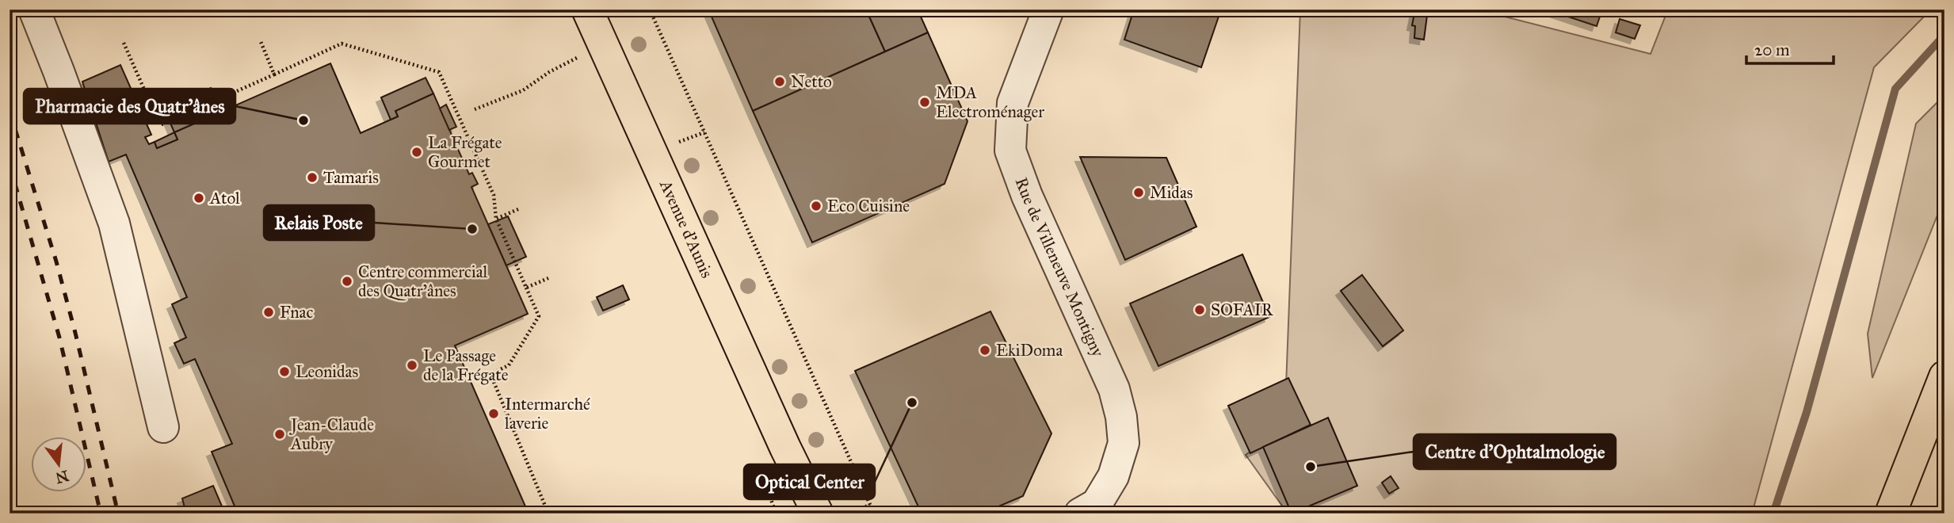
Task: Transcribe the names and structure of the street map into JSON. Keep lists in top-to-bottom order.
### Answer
{
  "streets": {
    "main road": ["Avenue d'Aunis"],
    "street": ["Rue de Villeneuve Montigny"]
  },
  "places": [
    "Netto",
    "MDA Electroménager",
    "Pharmacie des Quatr'ânes",
    "La Frégate Gourmet",
    "Tamaris",
    "Midas",
    "Atol",
    "Eco Cuisine",
    "Relais Poste",
    "Centre commercial des Quatr'ânes",
    "SOFAIR",
    "Fnac",
    "EkiDoma",
    "Le Passage de la Frégate",
    "Leonidas",
    "Optical Center",
    "Intermarché laverie",
    "Jean-Claude Aubry",
    "Centre d'Ophtalmologie"
  ],
  "scale_bar": "20 m",
  "north": "bottom"
}
